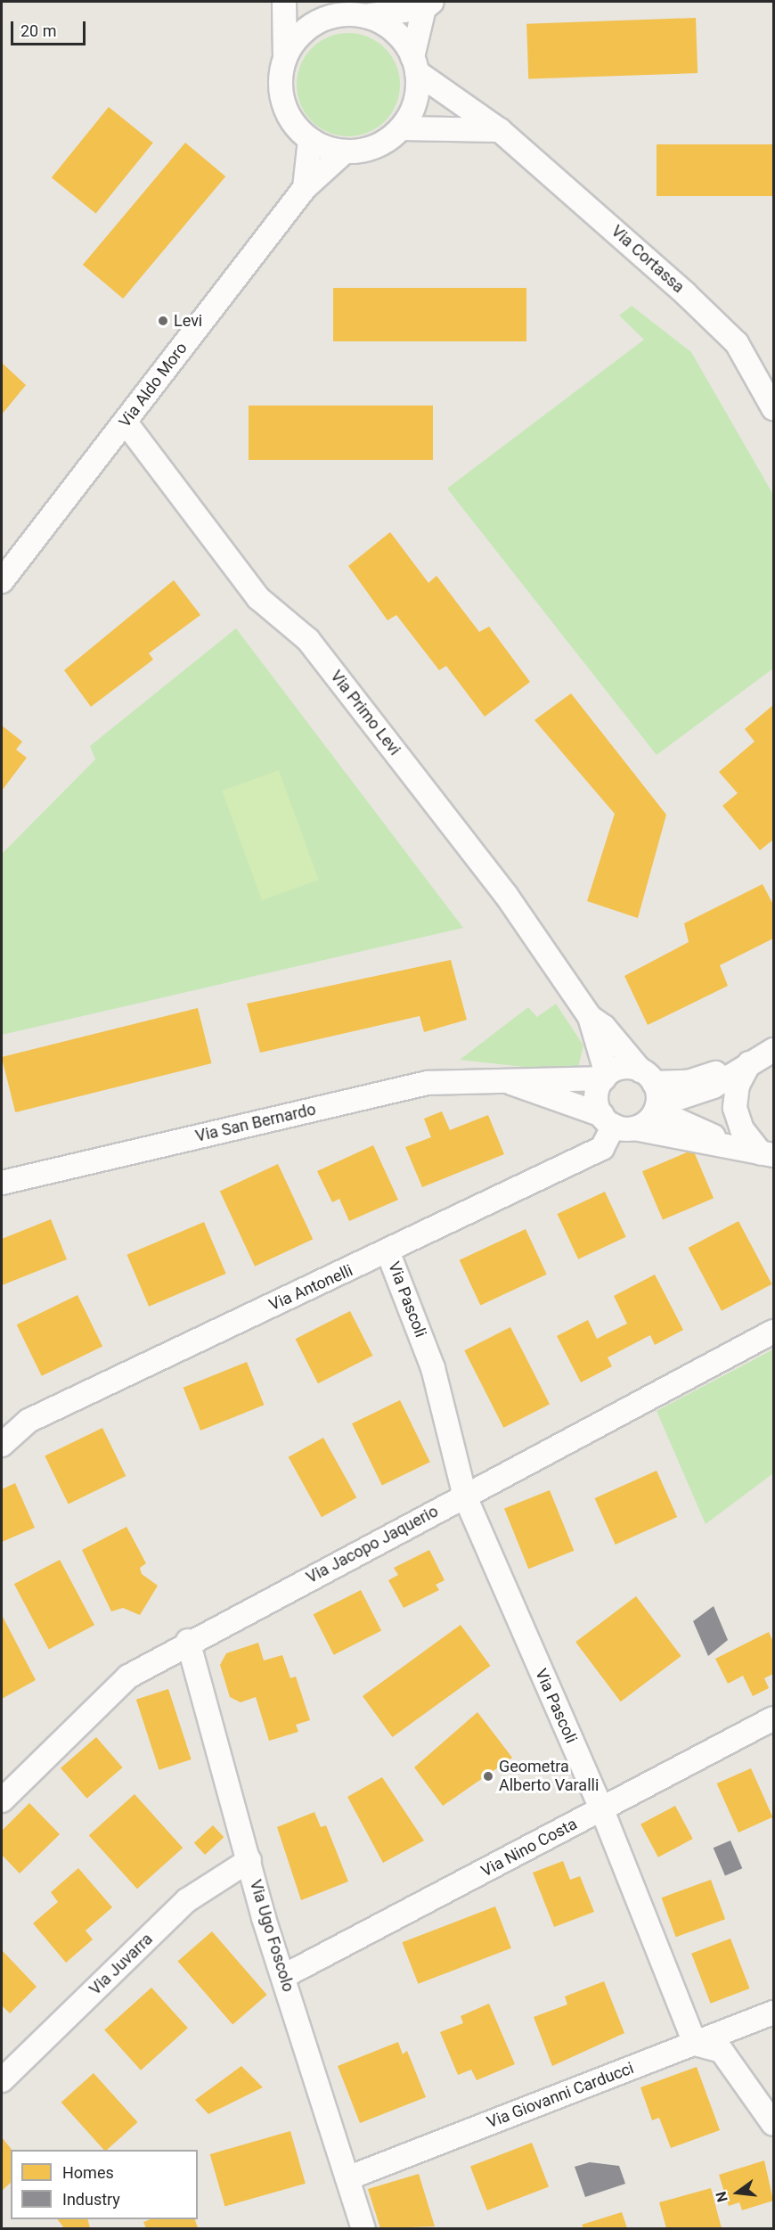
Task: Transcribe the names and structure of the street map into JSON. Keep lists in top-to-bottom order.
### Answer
{
  "streets": {
    "street": [
      "Via Cortassa",
      "Via Aldo Moro",
      "Via Primo Levi",
      "Via San Bernardo",
      "Via Antonelli",
      "Via Pascoli",
      "Via Jacopo Jaquerio",
      "Via Nino Costa",
      "Via Ugo Foscolo",
      "Via Juvarra",
      "Via Giovanni Carducci"
    ]
  },
  "crossings": [
    ["Via Cortassa", "Via Aldo Moro"],
    ["Via Aldo Moro", "Via Primo Levi"],
    ["Via Primo Levi", "Via San Bernardo"],
    ["Via San Bernardo", "Via Antonelli"],
    ["Via Antonelli", "Via Pascoli"],
    ["Via Pascoli", "Via Jacopo Jaquerio"],
    ["Via Pascoli", "Via Nino Costa"],
    ["Via Pascoli", "Via Giovanni Carducci"],
    ["Via Jacopo Jaquerio", "Via Ugo Foscolo"],
    ["Via Nino Costa", "Via Ugo Foscolo"],
    ["Via Ugo Foscolo", "Via Juvarra"],
    ["Via Ugo Foscolo", "Via Giovanni Carducci"]
  ],
  "places": ["Levi", "Geometra Alberto Varalli"],
  "legend": ["Homes", "Industry"],
  "scale_bar": "20 m",
  "north": "left"
}
